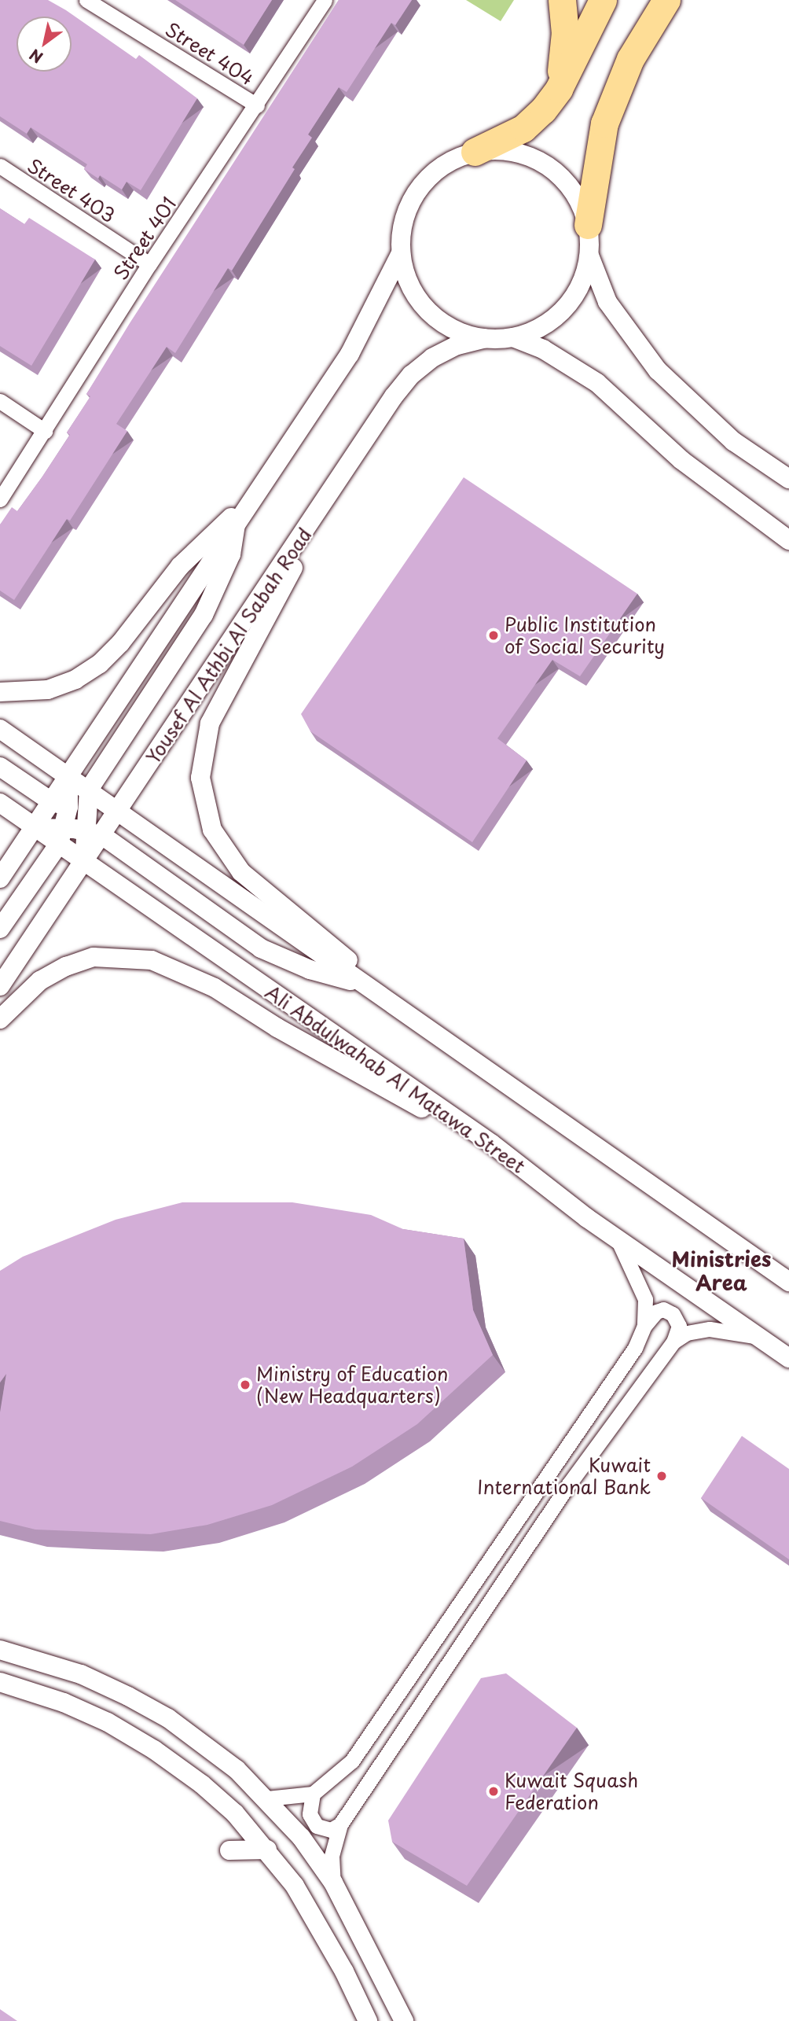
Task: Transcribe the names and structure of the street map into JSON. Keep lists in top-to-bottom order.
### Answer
{
  "streets": {
    "street": [
      "Street 404",
      "Street 403",
      "Street 401",
      "Yousef Al Athbi Al Sabah Road",
      "Ali Abdulwahab Al Matawa Street"
    ]
  },
  "crossings": [
    ["Street 404", "Street 401"],
    ["Street 403", "Street 401"],
    ["Yousef Al Athbi Al Sabah Road", "Ali Abdulwahab Al Matawa Street"]
  ],
  "districts": ["Ministries Area"],
  "places": [
    "Public Institution of Social Security",
    "Ministry of Education (New Headquarters)",
    "Kuwait International Bank",
    "Kuwait Squash Federation"
  ],
  "north": "bottom left"
}
